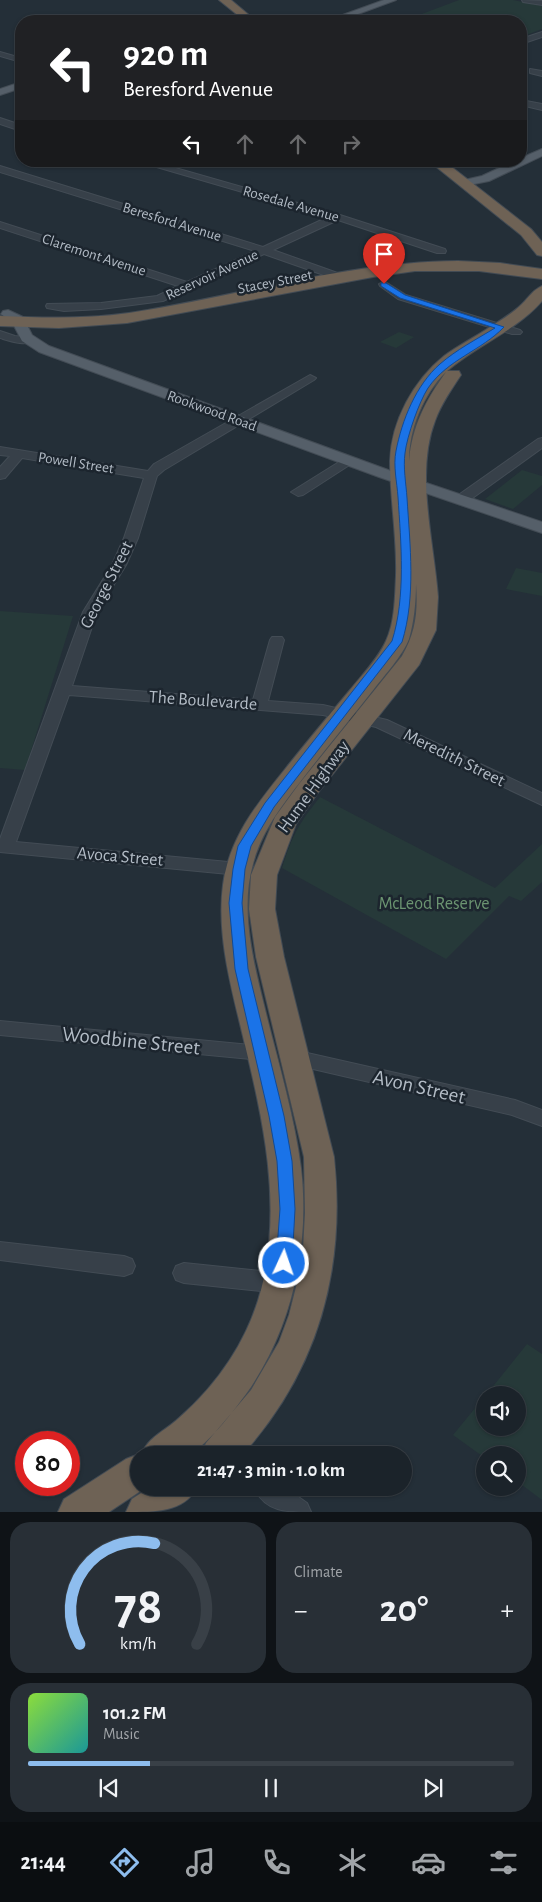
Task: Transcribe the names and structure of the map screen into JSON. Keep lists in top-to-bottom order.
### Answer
{
  "streets": {
    "highway": ["Stacey Street", "Hume Highway"],
    "main road": ["Rookwood Road"],
    "street": [
      "Rosedale Avenue",
      "Beresford Avenue",
      "Claremont Avenue",
      "Reservoir Avenue",
      "Powell Street",
      "George Street",
      "The Boulevarde",
      "Meredith Street",
      "Avoca Street",
      "Woodbine Street",
      "Avon Street"
    ]
  },
  "crossings": [
    ["Rosedale Avenue", "Reservoir Avenue"],
    ["Beresford Avenue", "Reservoir Avenue"],
    ["Beresford Avenue", "Stacey Street"],
    ["Claremont Avenue", "Reservoir Avenue"],
    ["Rookwood Road", "Hume Highway"],
    ["Powell Street", "George Street"],
    ["George Street", "The Boulevarde"],
    ["George Street", "Avoca Street"],
    ["The Boulevarde", "Meredith Street"],
    ["The Boulevarde", "Hume Highway"],
    ["Meredith Street", "Hume Highway"],
    ["Hume Highway", "Avoca Street"],
    ["Hume Highway", "Woodbine Street"],
    ["Hume Highway", "Avon Street"],
    ["Woodbine Street", "Avon Street"]
  ],
  "parks": ["McLeod Reserve"],
  "page": {
    "turn": ["920 m", "Beresford Avenue"],
    "limit": "80",
    "trip": "21:47 · 3 min · 1.0 km",
    "tile": "Climate",
    "heat": ["−", "20°", "+"],
    "song": ["101.2 FM", "Music"],
    "tabs": "21:44",
    "gauge": ["78", "km/h"]
  }
}
